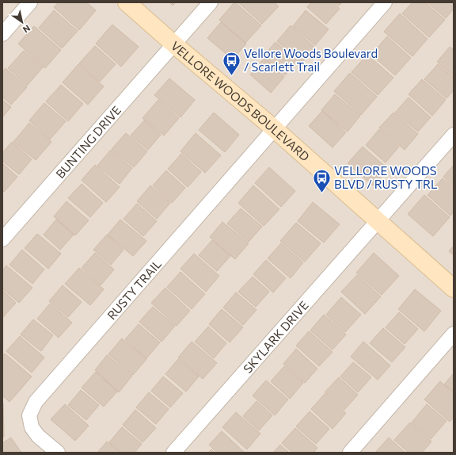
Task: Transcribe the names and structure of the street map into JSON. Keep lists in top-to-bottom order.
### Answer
{
  "streets": {
    "street": [
      "VELLORE WOODS BOULEVARD",
      "BUNTING DRIVE",
      "RUSTY TRAIL",
      "SKYLARK DRIVE"
    ]
  },
  "crossings": [
    ["VELLORE WOODS BOULEVARD", "BUNTING DRIVE"],
    ["VELLORE WOODS BOULEVARD", "RUSTY TRAIL"],
    ["VELLORE WOODS BOULEVARD", "SKYLARK DRIVE"]
  ],
  "places": {
    "bus stop": ["Vellore Woods Boulevard / Scarlett Trail", "VELLORE WOODS BLVD / RUSTY TRL"]
  },
  "north": "bottom right"
}
